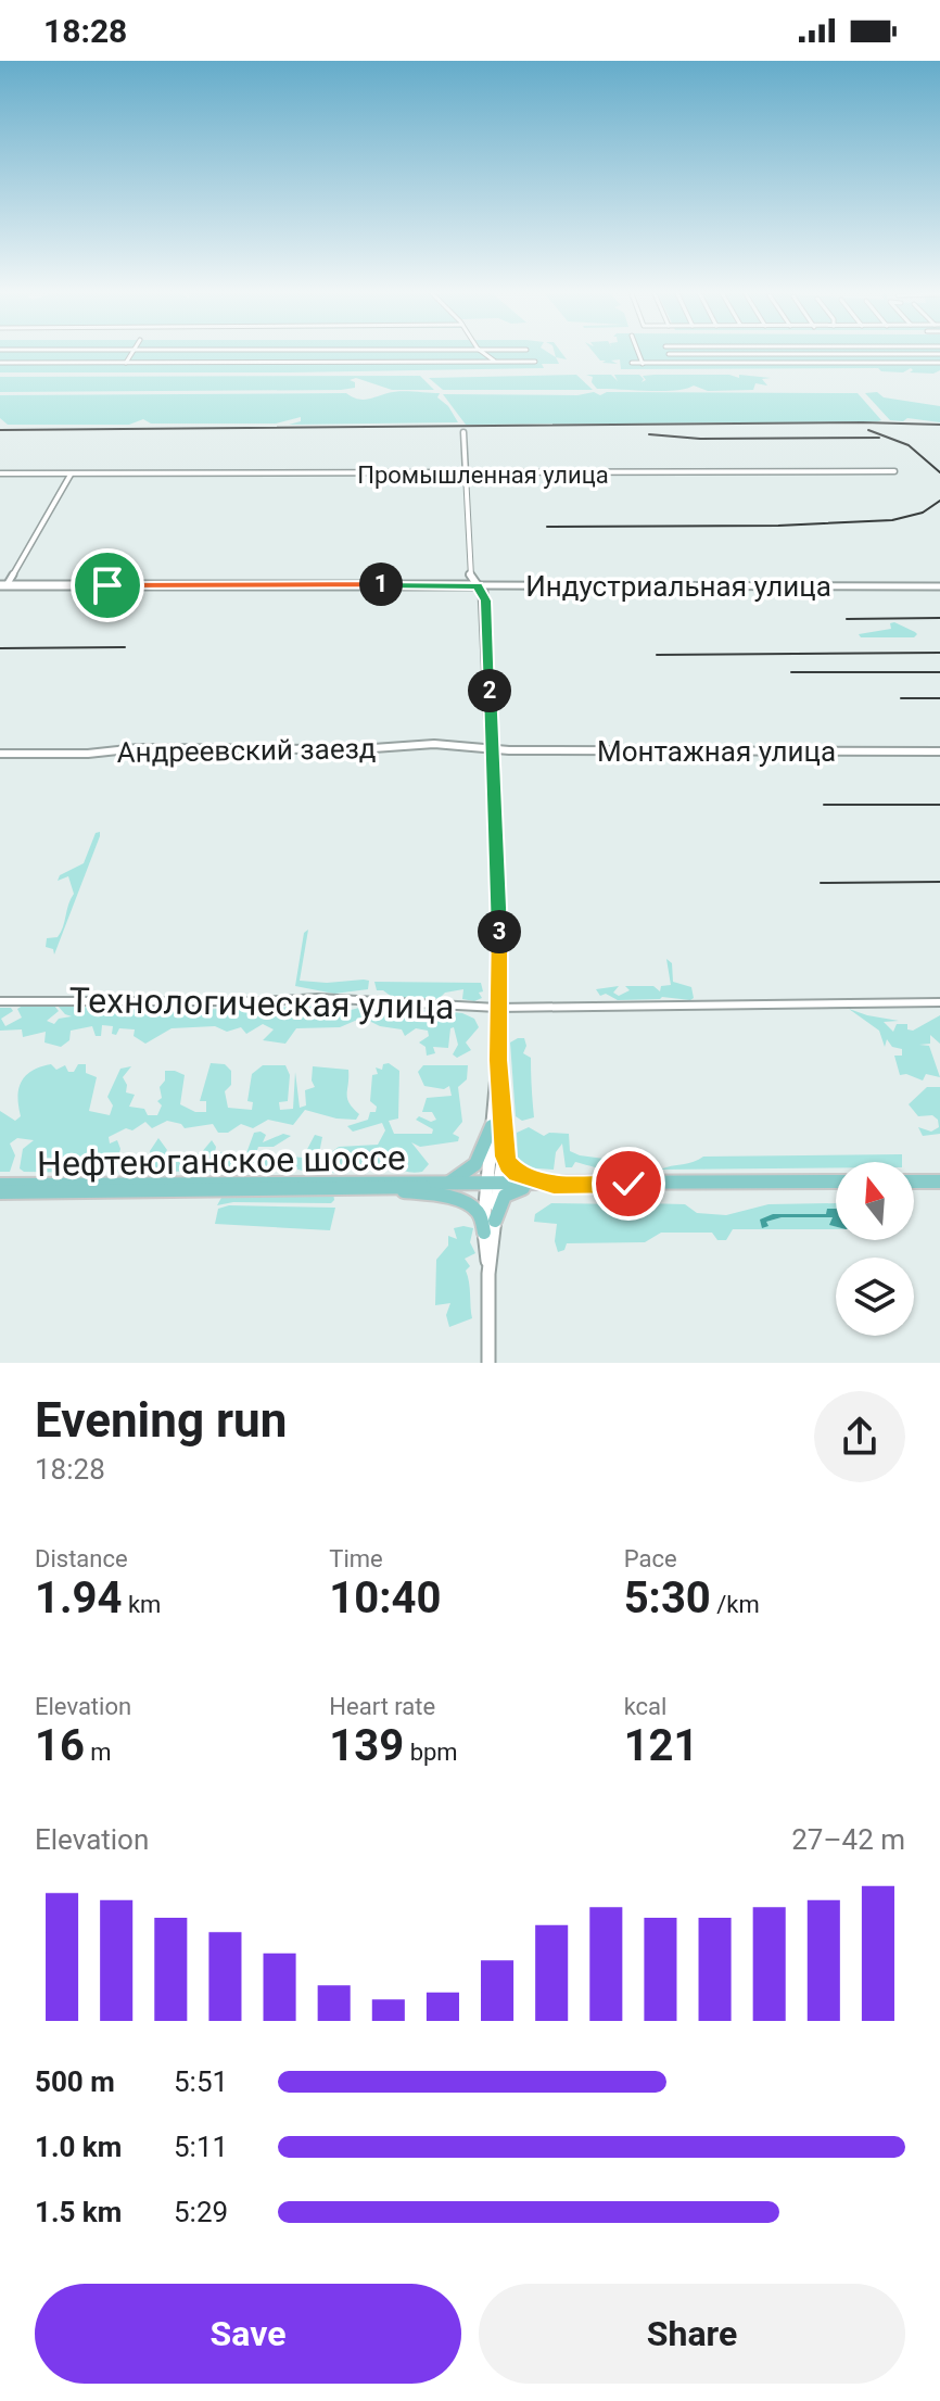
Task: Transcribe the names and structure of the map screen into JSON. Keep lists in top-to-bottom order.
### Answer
{
  "streets": {
    "main road": ["Нефтеюганское шоссе"],
    "street": [
      "Промышленная улица",
      "Индустриальная улица",
      "Андреевский заезд",
      "Монтажная улица",
      "Технологическая улица"
    ]
  },
  "crossings": [
    ["Андреевский заезд", "Монтажная улица"]
  ],
  "north": "top",
  "page": {
    "status": "18:28",
    "pins": ["1", "2", "3"],
    "heading": ["Evening run", "18:28"],
    "stats": [
      ["Distance", "1.94 km"],
      ["Time", "10:40"],
      ["Pace", "5:30 /km"],
      ["Elevation", "16 m"],
      ["Heart rate", "139 bpm"],
      ["kcal", "121"]
    ],
    "chart": ["Elevation", "27–42 m"],
    "list": [
      {
        "name": "500 m",
        "note": "5:51"
      },
      {
        "name": "1.0 km",
        "note": "5:11"
      },
      {
        "name": "1.5 km",
        "note": "5:29"
      }
    ],
    "buttons": ["Save", "Share"]
  }
}
